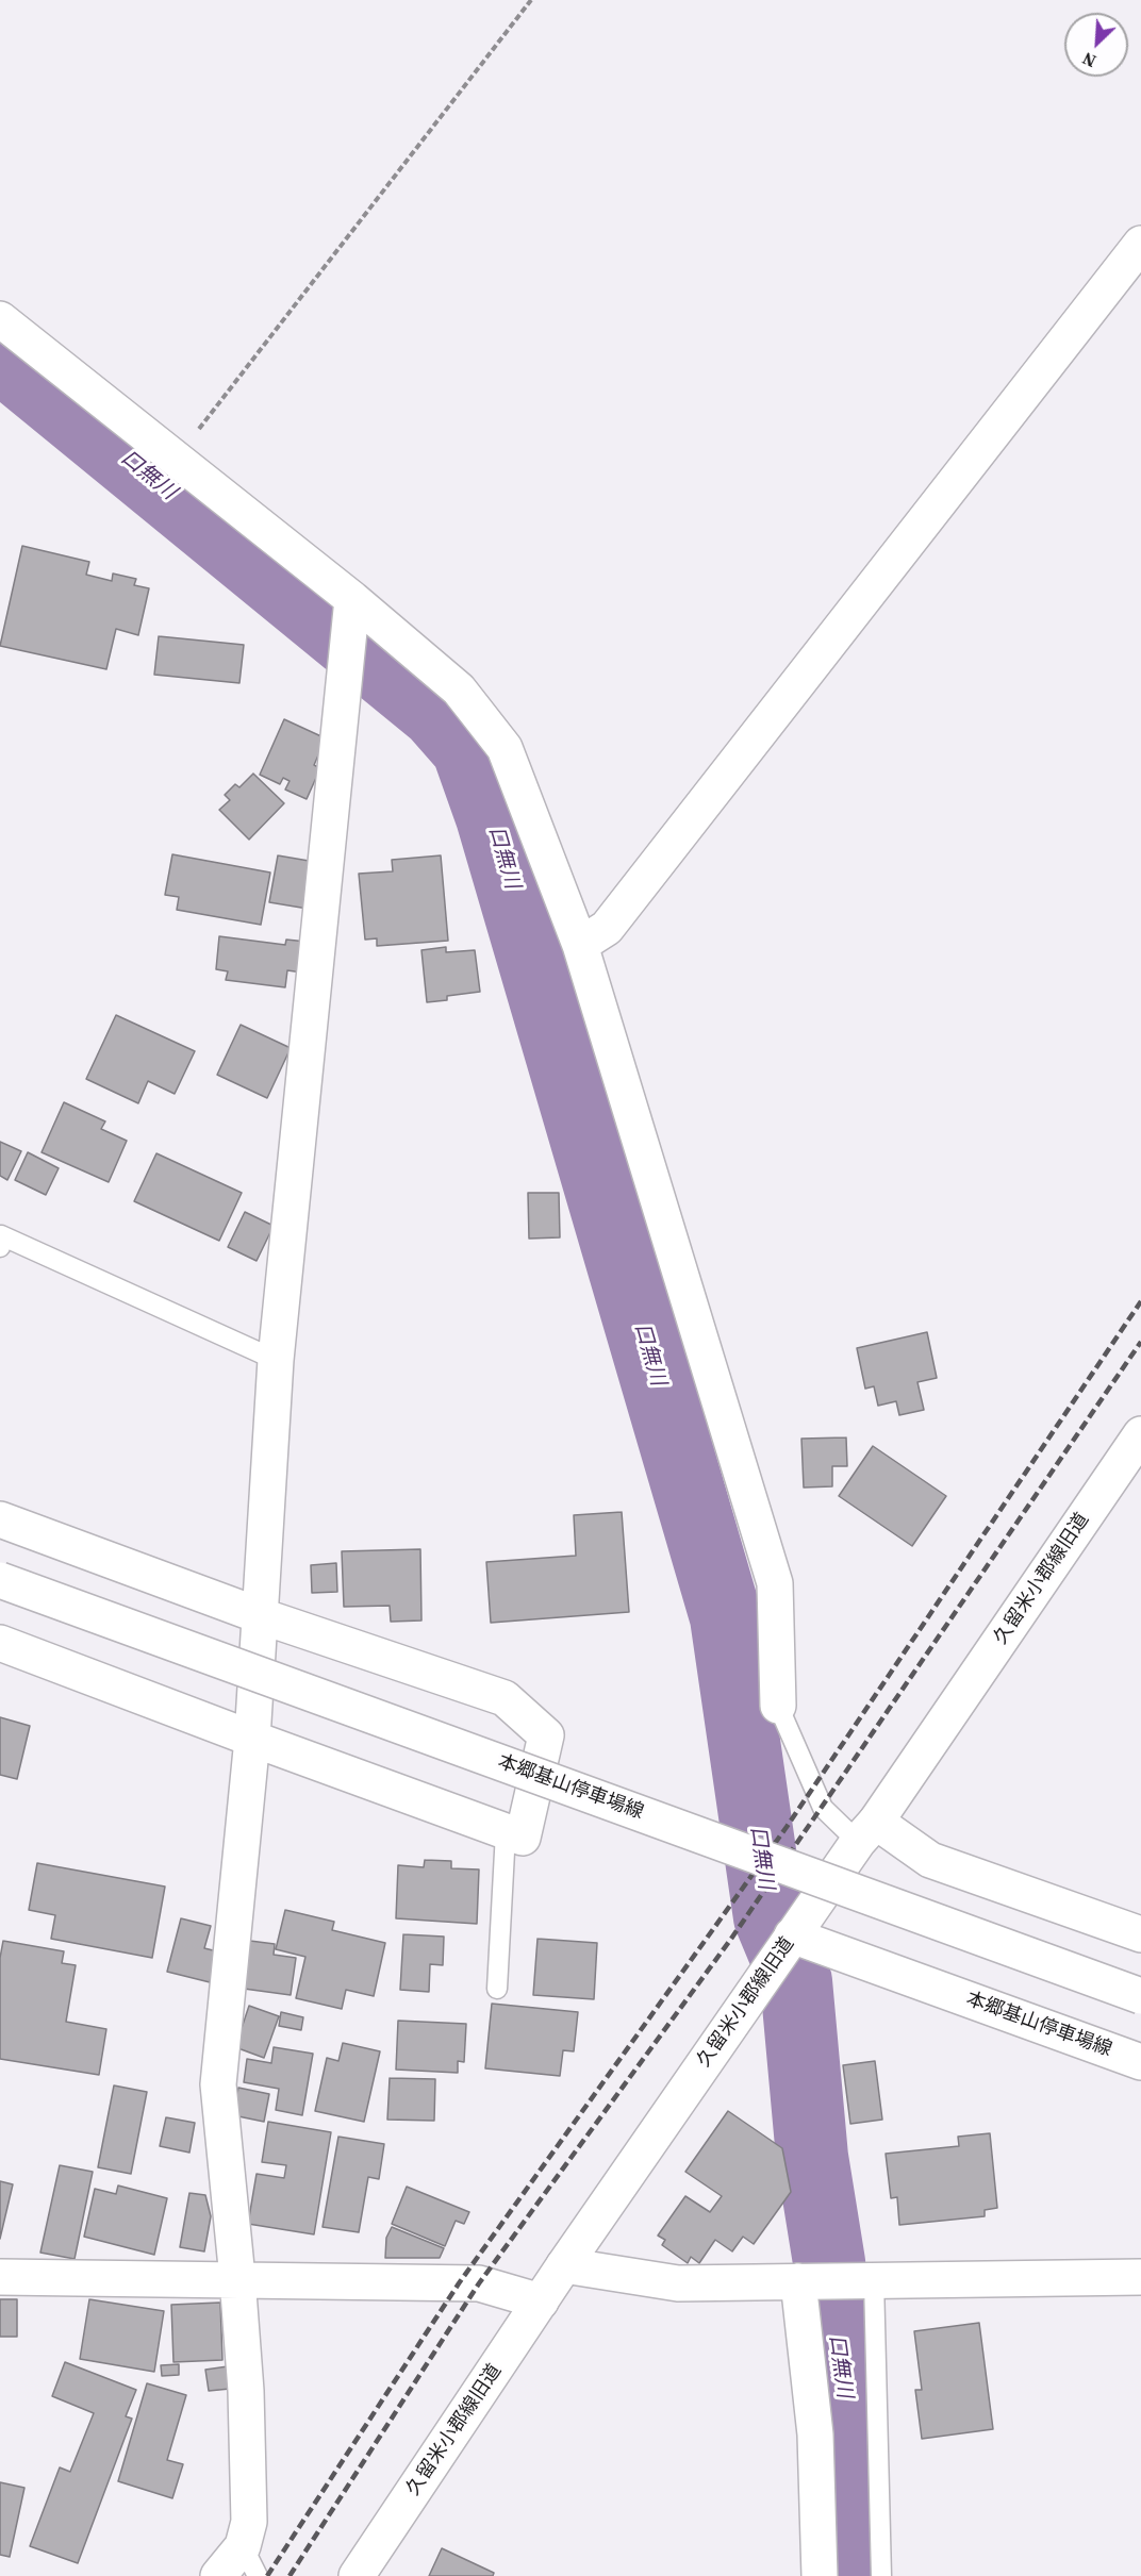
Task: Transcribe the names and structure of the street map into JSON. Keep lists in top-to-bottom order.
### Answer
{
  "streets": {
    "street": ["久留米小郡線旧道", "本郷基山停車場線"]
  },
  "crossings": [
    ["久留米小郡線旧道", "本郷基山停車場線"]
  ],
  "water": ["口無川"],
  "north": "bottom left"
}
